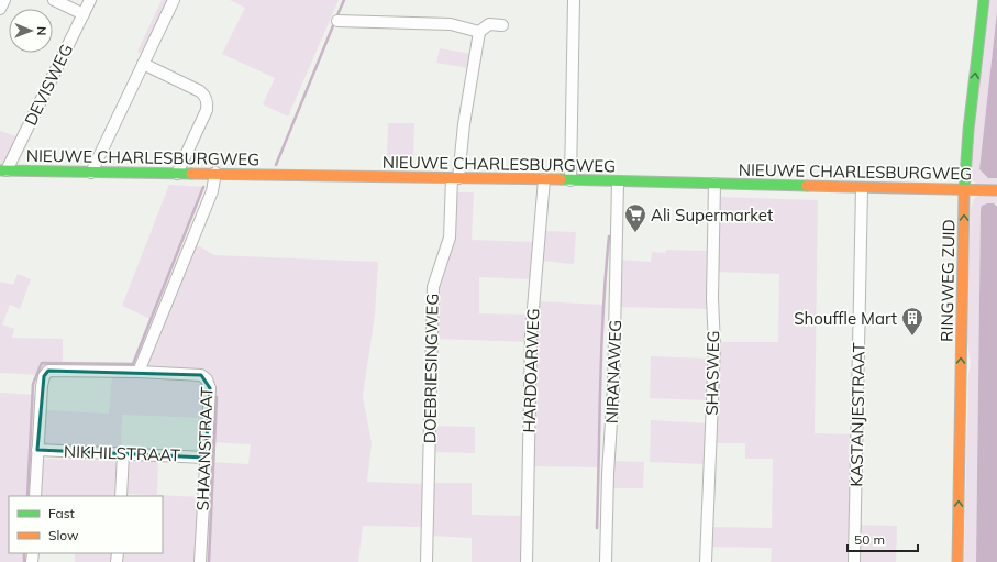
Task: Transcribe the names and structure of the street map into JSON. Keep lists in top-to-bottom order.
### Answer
{
  "streets": {
    "street": [
      "DEVISWEG",
      "NIEUWE CHARLESBURGWEG",
      "RINGWEG ZUID",
      "DOEBRIESINGWEG",
      "HARDOARWEG",
      "NIRANAWEG",
      "SHASWEG",
      "KASTANJESTRAAT",
      "SHAANSTRAAT",
      "NIKHILSTRAAT"
    ]
  },
  "crossings": [
    ["DEVISWEG", "NIEUWE CHARLESBURGWEG"],
    ["NIEUWE CHARLESBURGWEG", "RINGWEG ZUID"],
    ["NIEUWE CHARLESBURGWEG", "DOEBRIESINGWEG"],
    ["NIEUWE CHARLESBURGWEG", "HARDOARWEG"],
    ["NIEUWE CHARLESBURGWEG", "NIRANAWEG"],
    ["NIEUWE CHARLESBURGWEG", "SHASWEG"],
    ["NIEUWE CHARLESBURGWEG", "KASTANJESTRAAT"],
    ["SHAANSTRAAT", "NIKHILSTRAAT"]
  ],
  "one_way": ["RINGWEG ZUID"],
  "places": {
    "supermarket": ["Ali Supermarket"],
    "building": ["Shouffle Mart"]
  },
  "legend": ["Fast", "Slow"],
  "scale_bar": "50 m",
  "north": "right"
}
